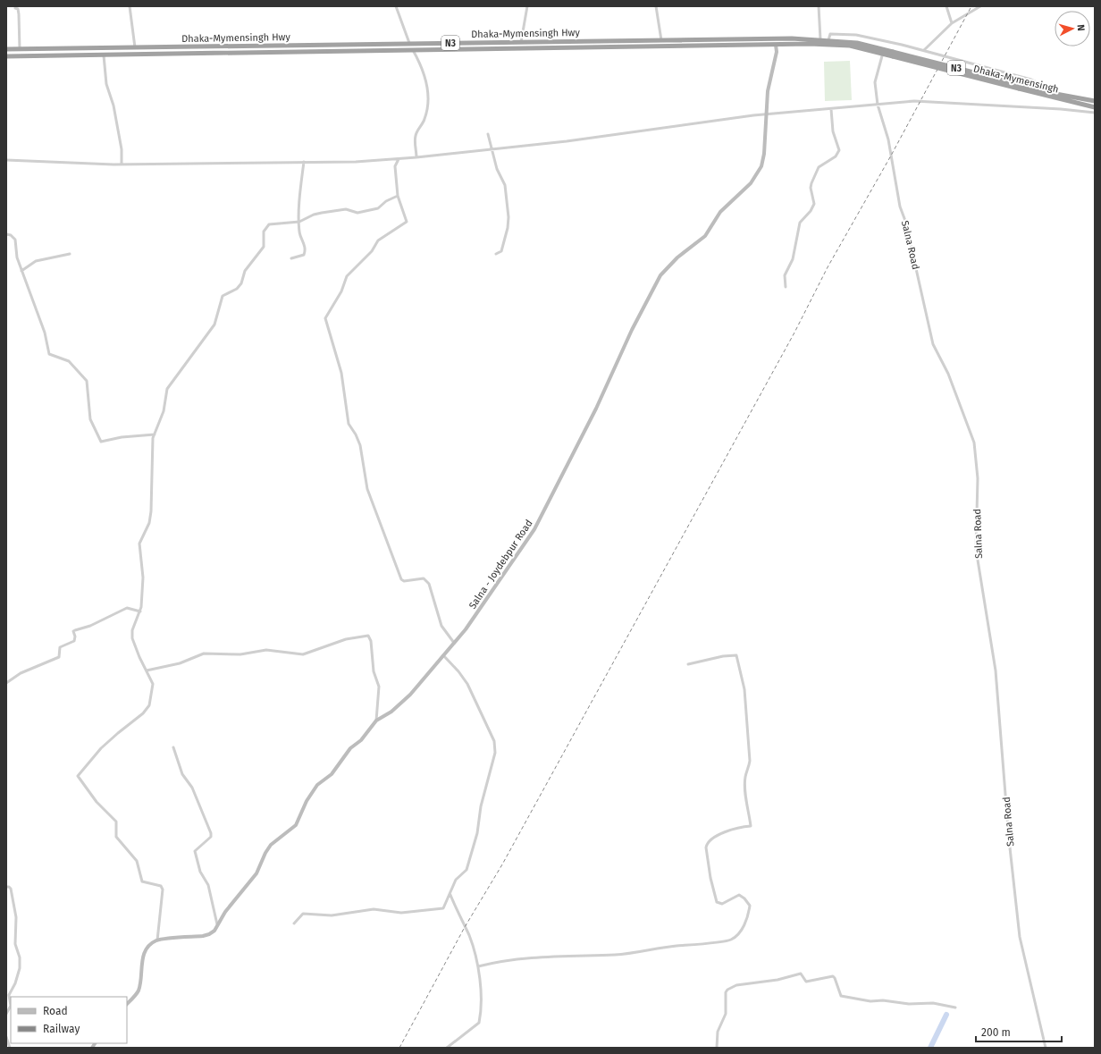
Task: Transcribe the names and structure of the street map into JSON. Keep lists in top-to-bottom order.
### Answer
{
  "streets": {
    "highway": ["Dhaka-Mymensingh Hwy", "N3", "Dhaka-Mymensingh"],
    "main road": ["Salna - Joydebpur Road"],
    "street": ["Salna Road"]
  },
  "crossings": [
    ["Dhaka-Mymensingh Hwy", "Dhaka-Mymensingh"],
    ["Dhaka-Mymensingh Hwy", "Salna Road"],
    ["Dhaka-Mymensingh Hwy", "Salna - Joydebpur Road"]
  ],
  "legend": ["Road", "Railway"],
  "scale_bar": "200 m",
  "north": "right"
}
